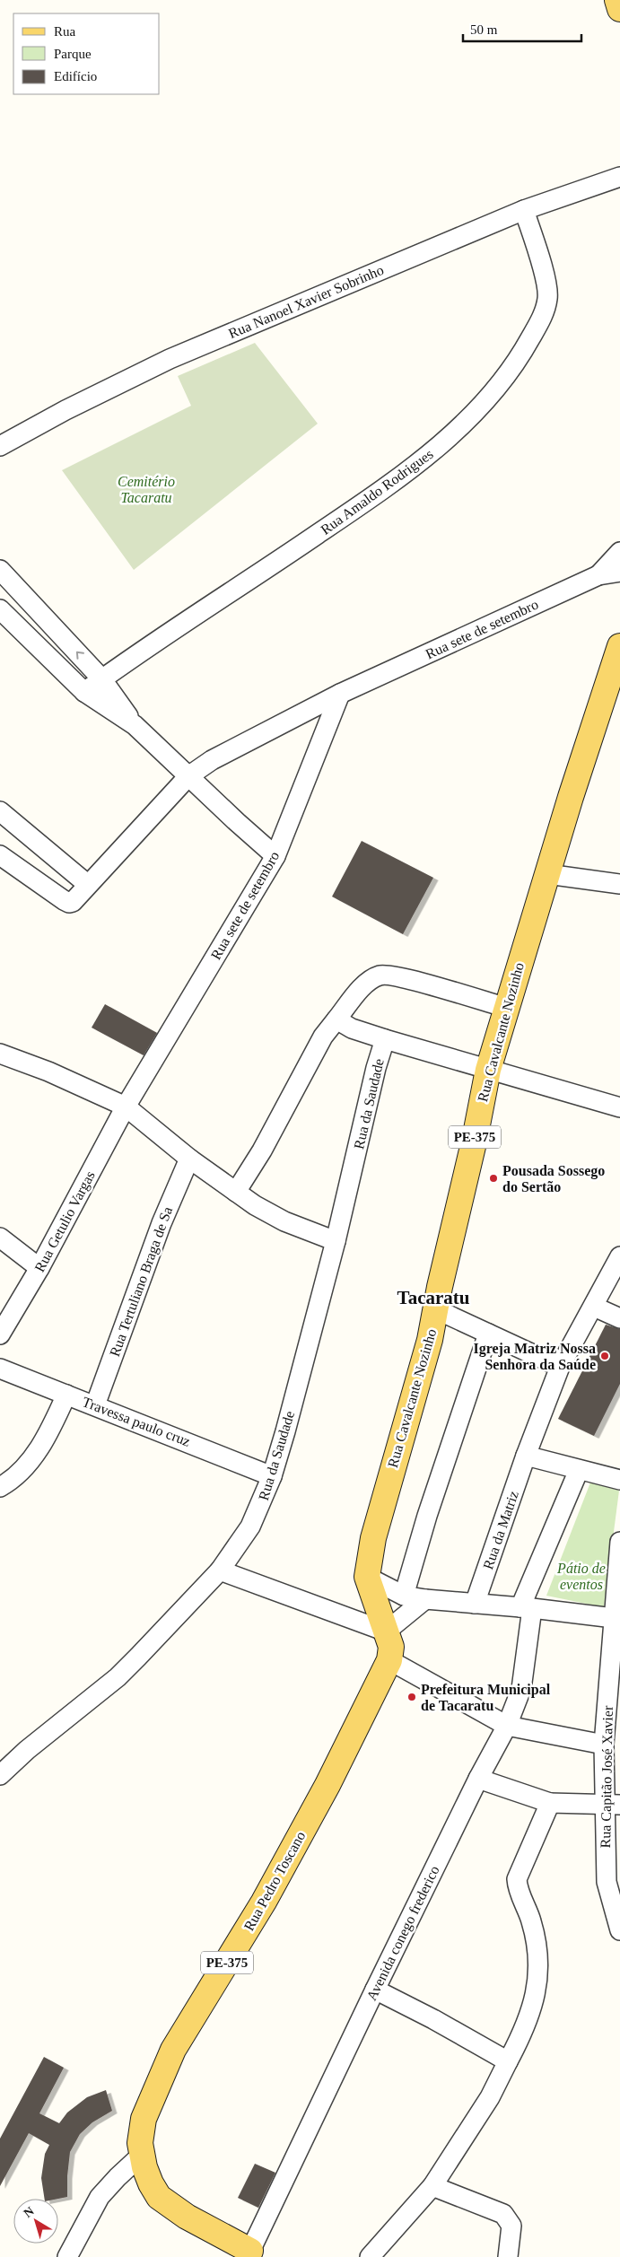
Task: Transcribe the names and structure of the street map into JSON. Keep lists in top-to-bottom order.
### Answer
{
  "streets": {
    "main road": ["Rua Cavalcante Nozinho", "PE-375", "Rua Pedro Toscano"],
    "street": [
      "Rua Nanoel Xavier Sobrinho",
      "Rua Amaldo Rodrigues",
      "Rua sete de setembro",
      "Rua da Saudade",
      "Rua Getulio Vargas",
      "Rua Tertuliano Braga de Sa",
      "Travessa paulo cruz",
      "Rua da Matriz",
      "Rua Capitão José Xavier",
      "Avenida conego frederico"
    ]
  },
  "crossings": [
    ["Rua Nanoel Xavier Sobrinho", "Rua Amaldo Rodrigues"],
    ["Rua sete de setembro", "Rua Getulio Vargas"],
    ["Rua Cavalcante Nozinho", "Rua Pedro Toscano"],
    ["Rua da Saudade", "Travessa paulo cruz"],
    ["Rua Tertuliano Braga de Sa", "Travessa paulo cruz"],
    ["Rua Pedro Toscano", "Avenida conego frederico"]
  ],
  "districts": ["Tacaratu"],
  "parks": ["Cemitério Tacaratu", "Pátio de eventos"],
  "places": ["Pousada Sossego do Sertão", "Igreja Matriz Nossa Senhora da Saúde", "Prefeitura Municipal de Tacaratu"],
  "legend": ["Rua", "Parque", "Edifício"],
  "scale_bar": "50 m",
  "north": "top left"
}
